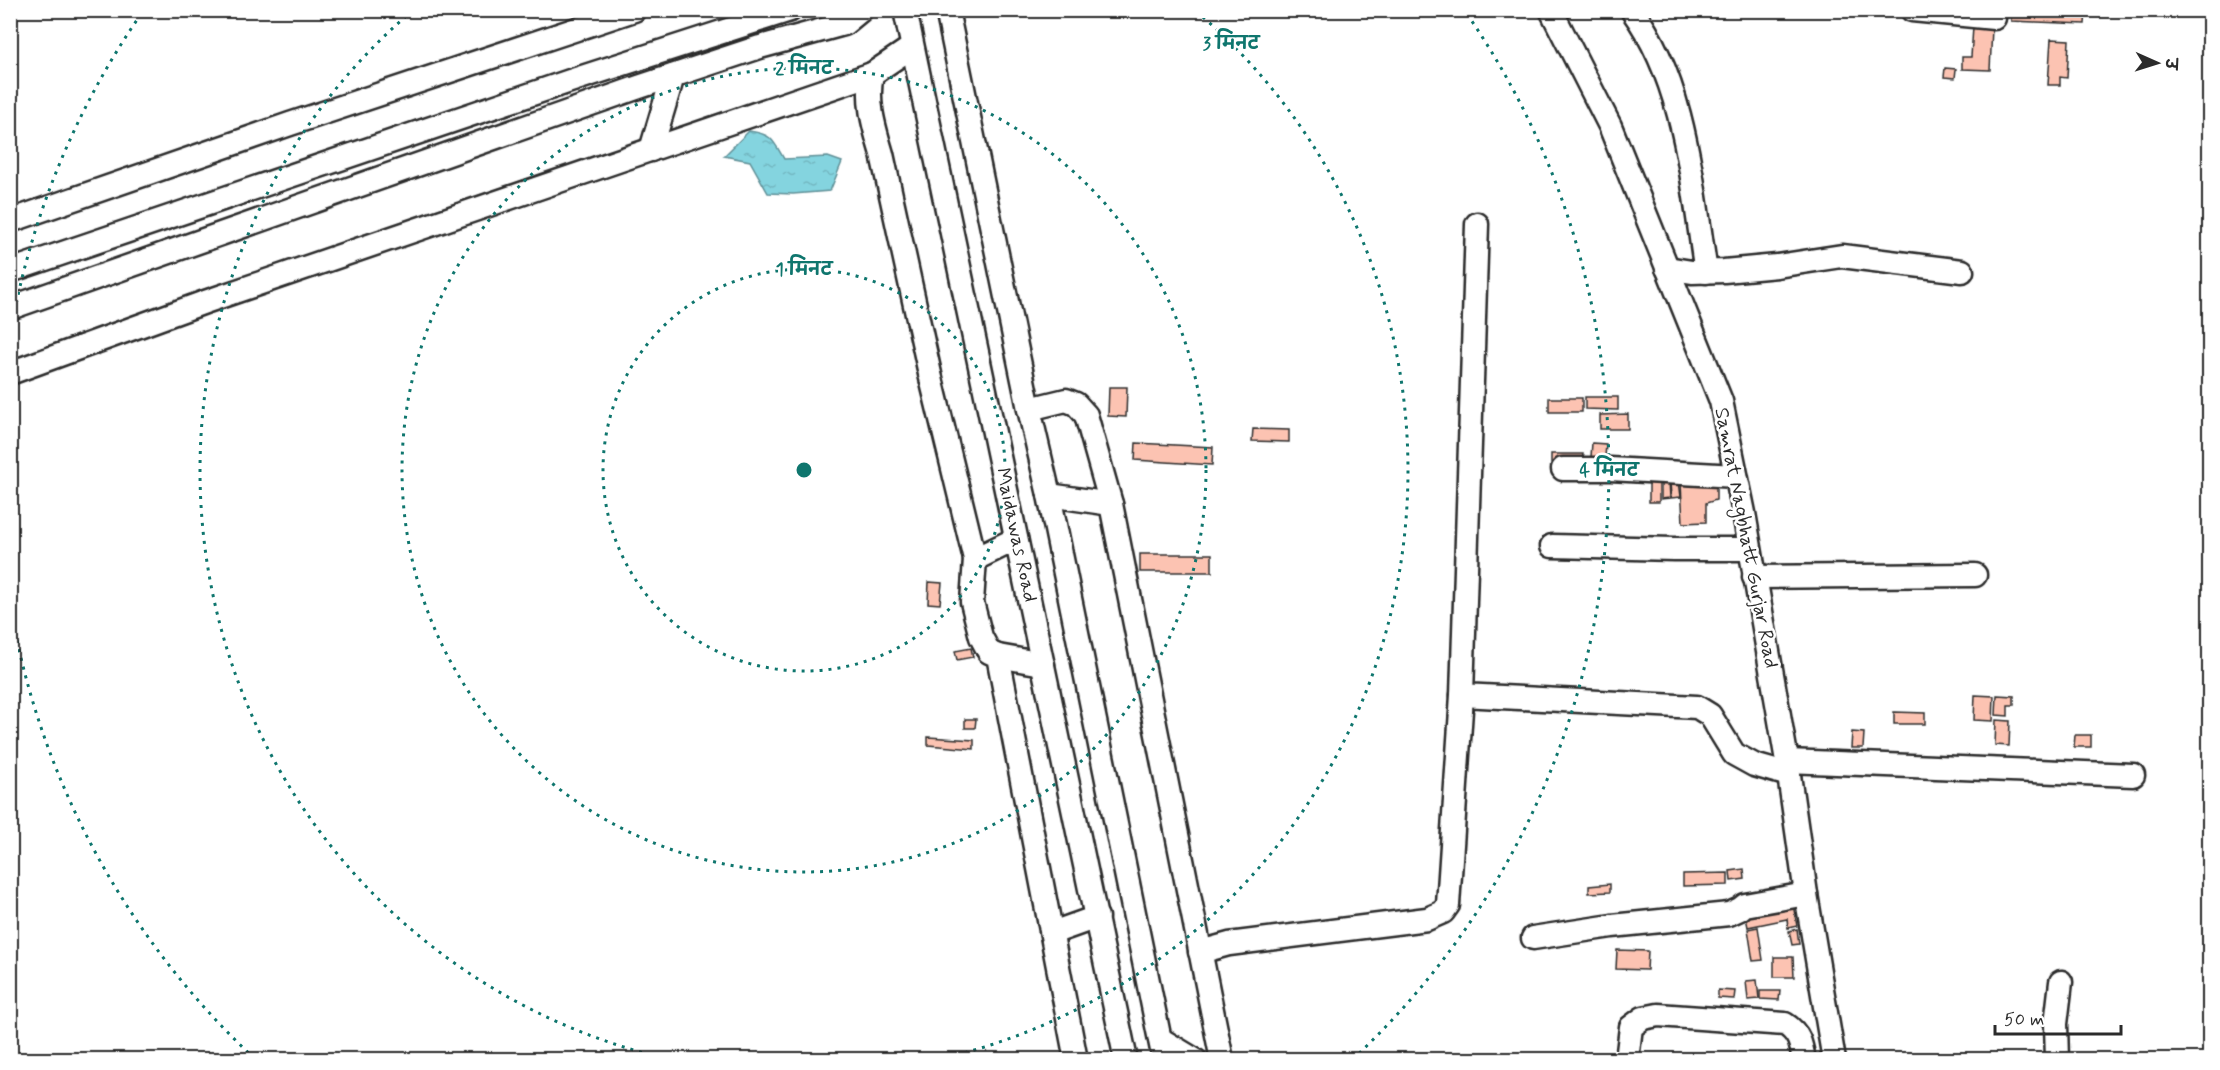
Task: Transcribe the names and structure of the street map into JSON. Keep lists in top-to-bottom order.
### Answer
{
  "streets": {
    "street": ["Maidawas Road", "Samrat Nagbhatt Gurjar Road"]
  },
  "scale_bar": "50 m",
  "north": "right",
  "rings": [
    "3 मिनट",
    "2 मिनट",
    "1 मिनट",
    "4 मिनट"
  ]
}
